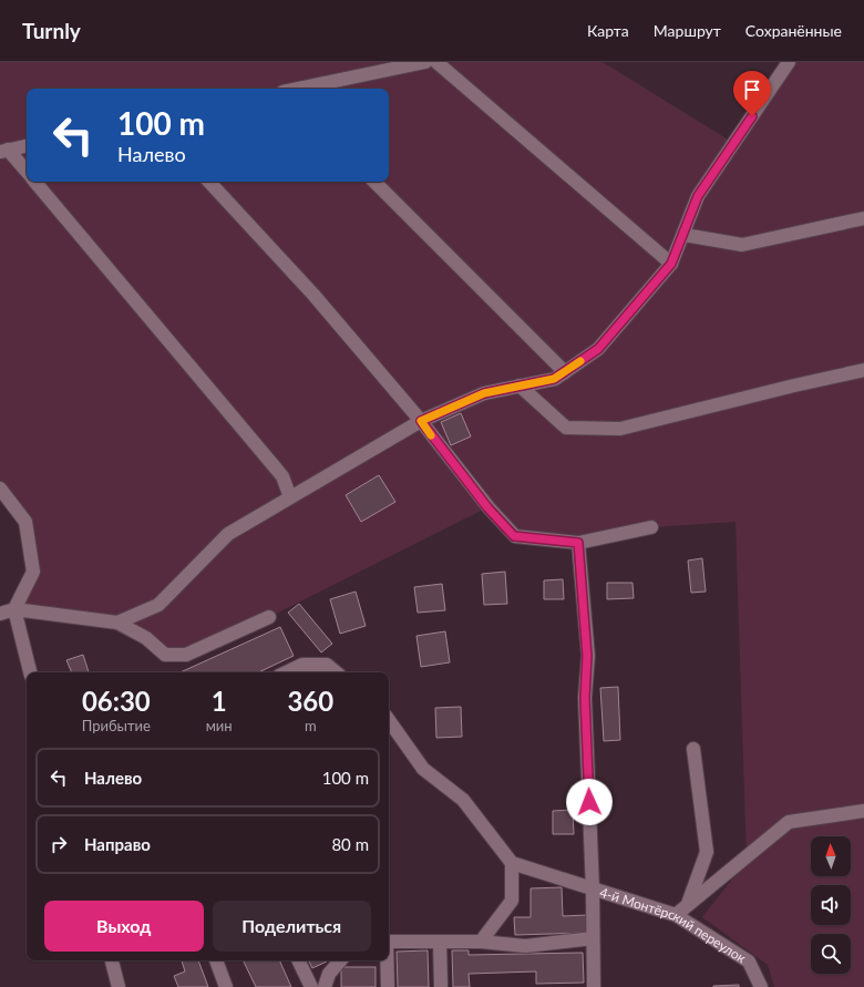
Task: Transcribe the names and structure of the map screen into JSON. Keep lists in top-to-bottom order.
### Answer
{
  "streets": {
    "street": ["4-й Монтёрский переулок"]
  },
  "north": "top",
  "page": {
    "header": "Turnly",
    "nav": ["Карта", "Маршрут", "Сохранённые"],
    "turn": ["100 m", "Налево"],
    "eta": [
      "06:30",
      "Прибытие",
      "1",
      "мин",
      "360",
      "m"
    ],
    "list": [
      {
        "name": "Налево",
        "value": "100 m"
      },
      {
        "name": "Направо",
        "value": "80 m"
      }
    ],
    "buttons": ["Выход", "Поделиться"]
  }
}
